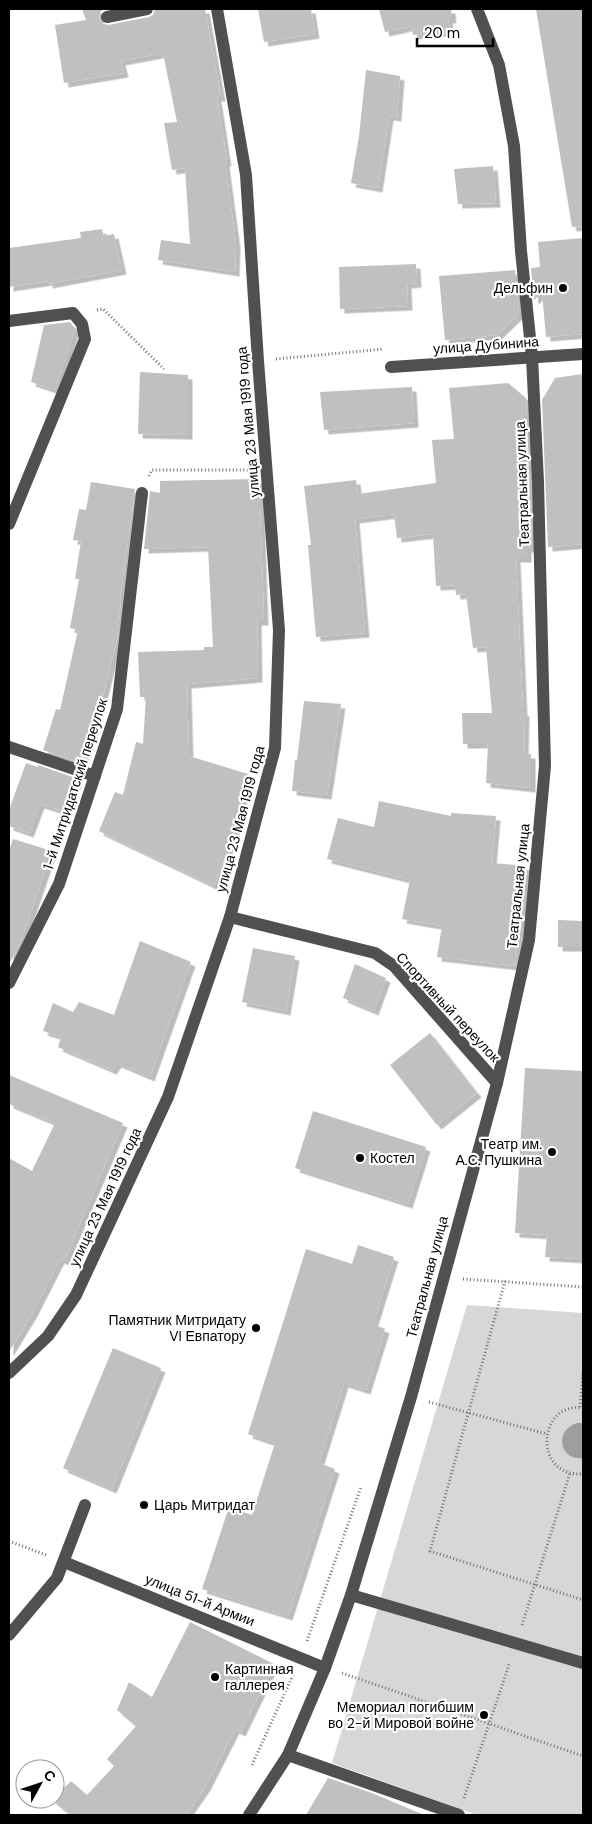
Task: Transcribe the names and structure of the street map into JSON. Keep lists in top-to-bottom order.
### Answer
{
  "streets": {
    "street": [
      "улица Дубинина",
      "улица 23 Мая 1919 года",
      "Театральная улица",
      "1-й Митридатский переулок",
      "Спортивный переулок",
      "улица 51-й Армии"
    ]
  },
  "crossings": [
    ["улица Дубинина", "Театральная улица"],
    ["улица 23 Мая 1919 года", "Спортивный переулок"],
    ["Театральная улица", "Спортивный переулок"],
    ["Театральная улица", "улица 51-й Армии"]
  ],
  "places": [
    "Дельфин",
    "Театр им. А.С. Пушкина",
    "Костел",
    "Памятник Митридату VI Евпатору",
    "Царь Митридат",
    "Картинная галлерея",
    "Мемориал погибшим во 2-й Мировой войне"
  ],
  "scale_bar": "20 m",
  "north": "top right"
}
